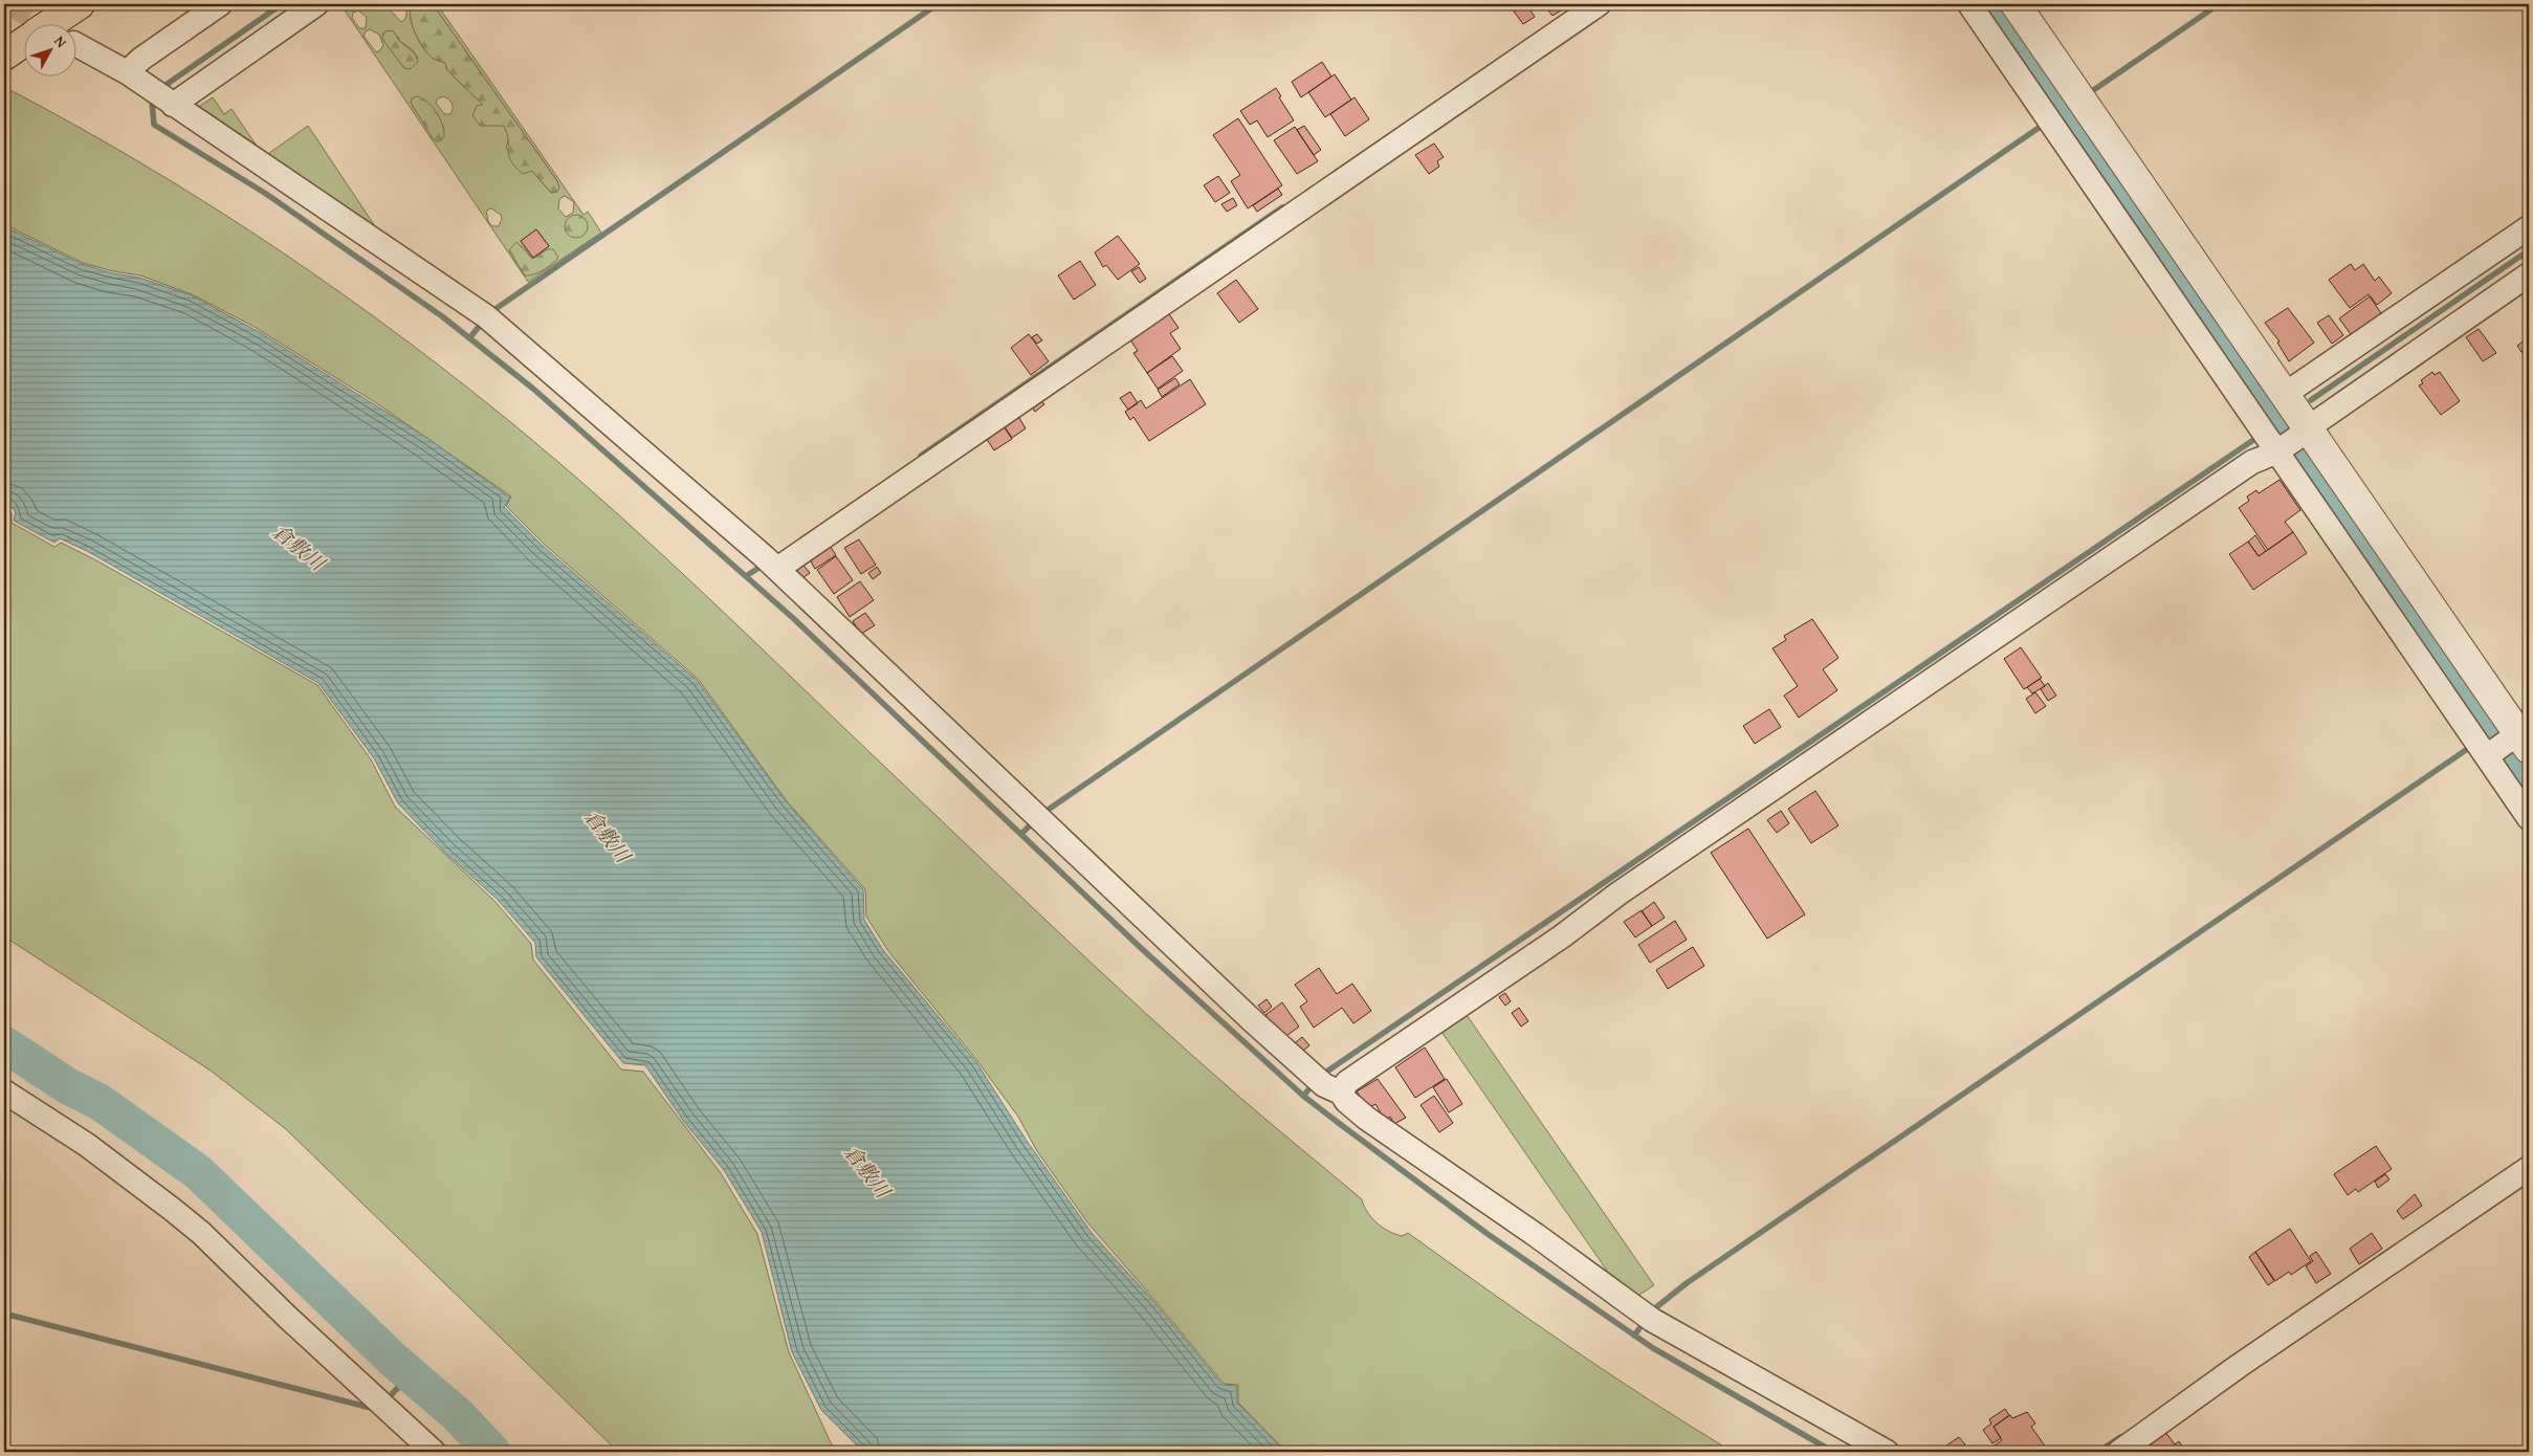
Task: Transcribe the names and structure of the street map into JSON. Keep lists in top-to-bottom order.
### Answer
{
  "water": ["倉敷川"],
  "north": "top right"
}
